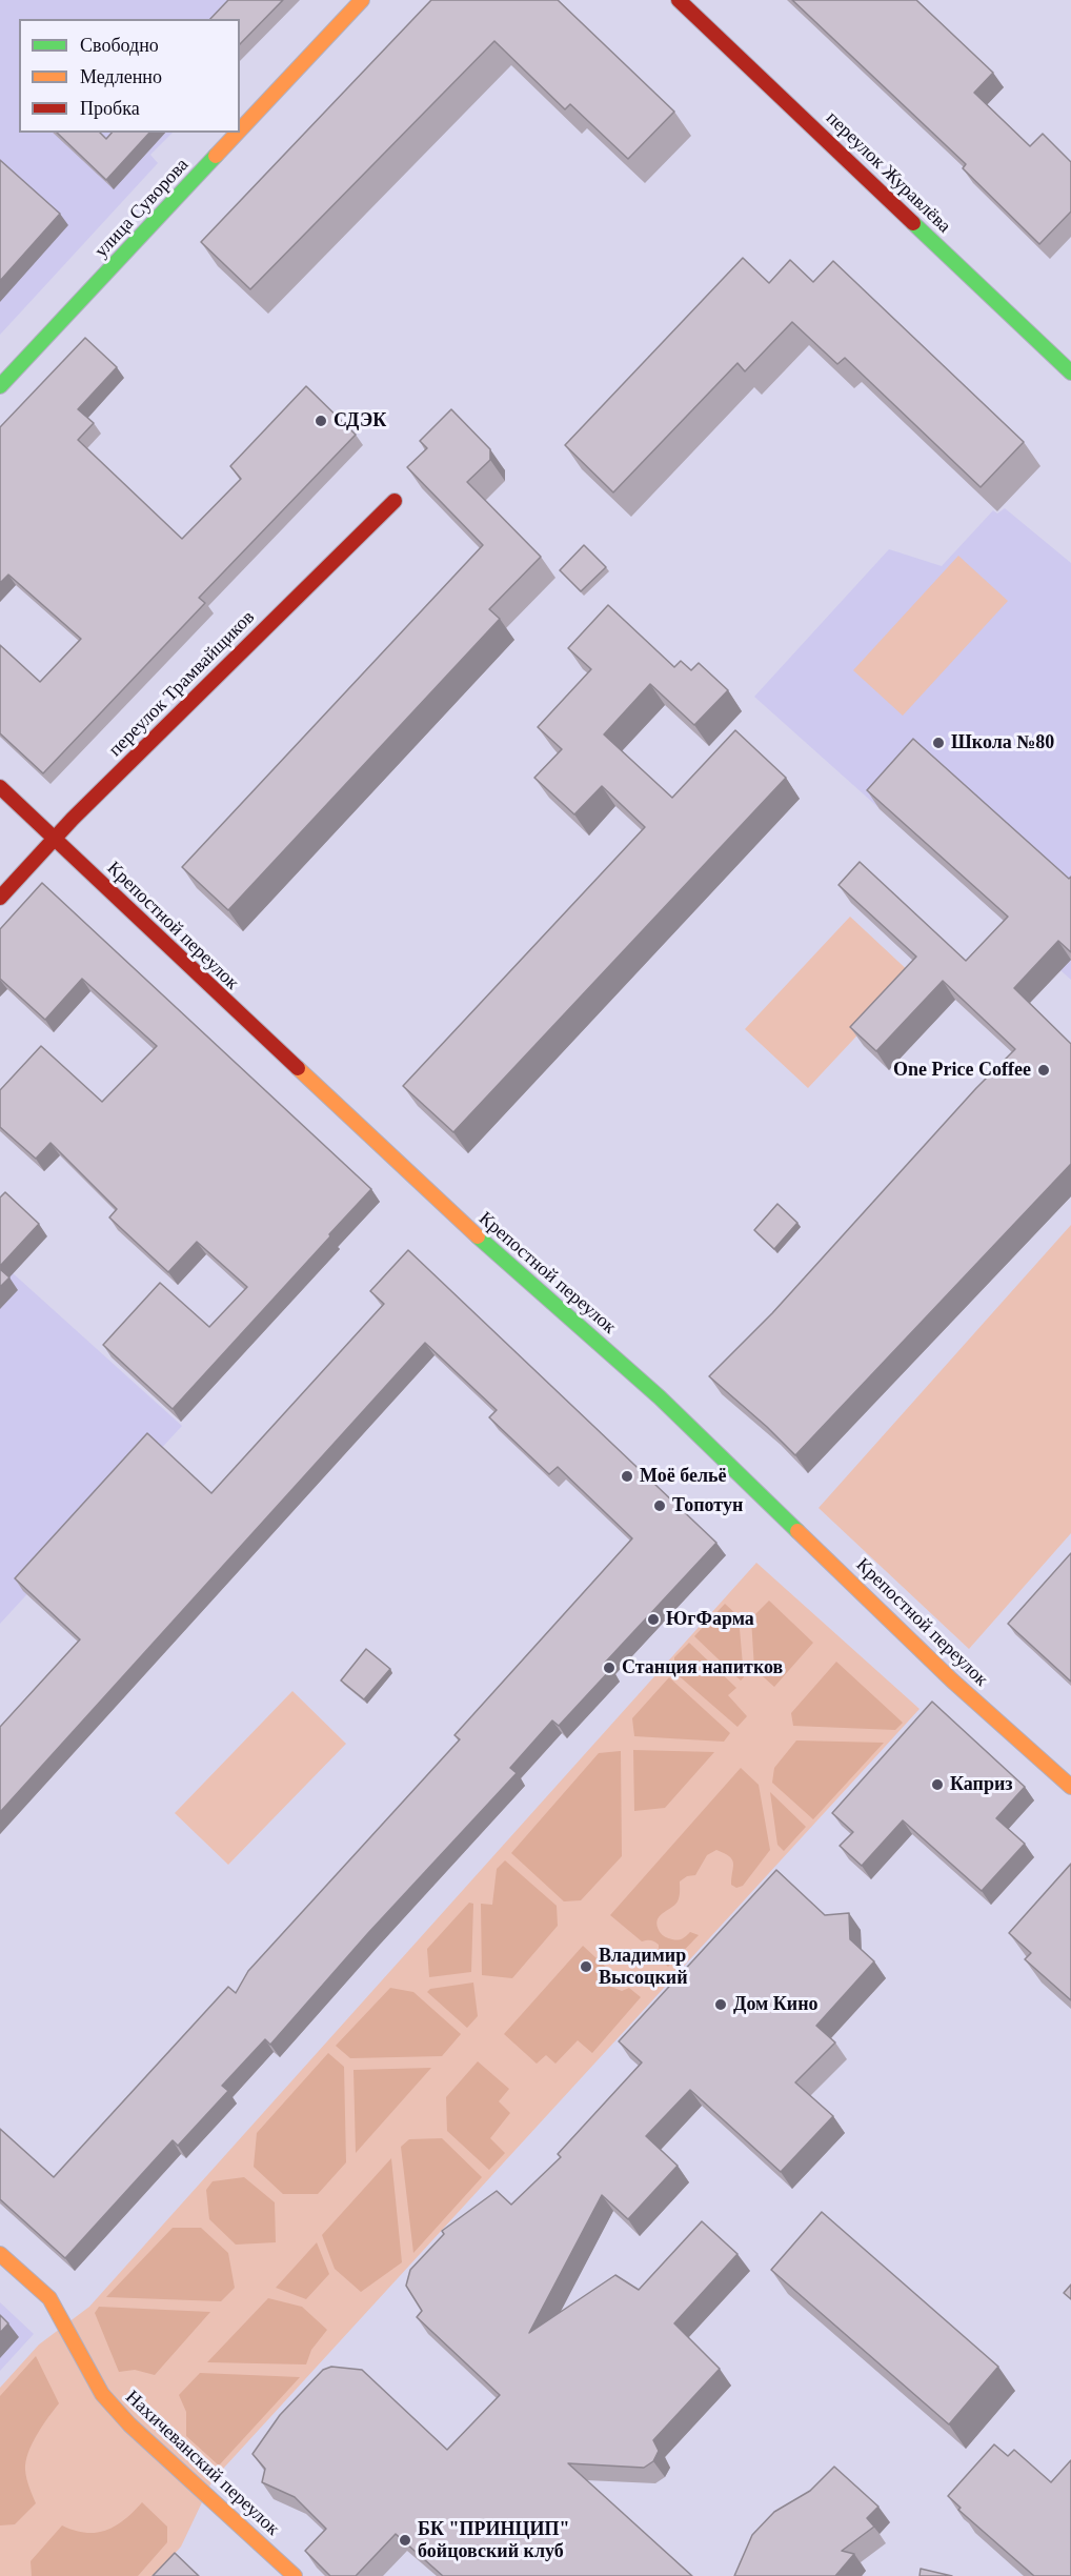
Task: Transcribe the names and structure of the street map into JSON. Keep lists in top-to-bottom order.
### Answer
{
  "streets": {
    "street": [
      "переулок Журавлёва",
      "улица Суворова",
      "переулок Трамвайщиков",
      "Крепостной переулок",
      "Нахичеванский переулок"
    ]
  },
  "crossings": [
    ["переулок Трамвайщиков", "Крепостной переулок"]
  ],
  "places": [
    "СДЭК",
    "Школа №80",
    "One Price Coffee",
    "Моё бельё",
    "Топотун",
    "ЮгФарма",
    "Станция напитков",
    "Каприз",
    "Владимир Высоцкий",
    "Дом Кино",
    "БК \"ПРИНЦИП\" бойцовский клуб"
  ],
  "legend": ["Свободно", "Медленно", "Пробка"]
}
